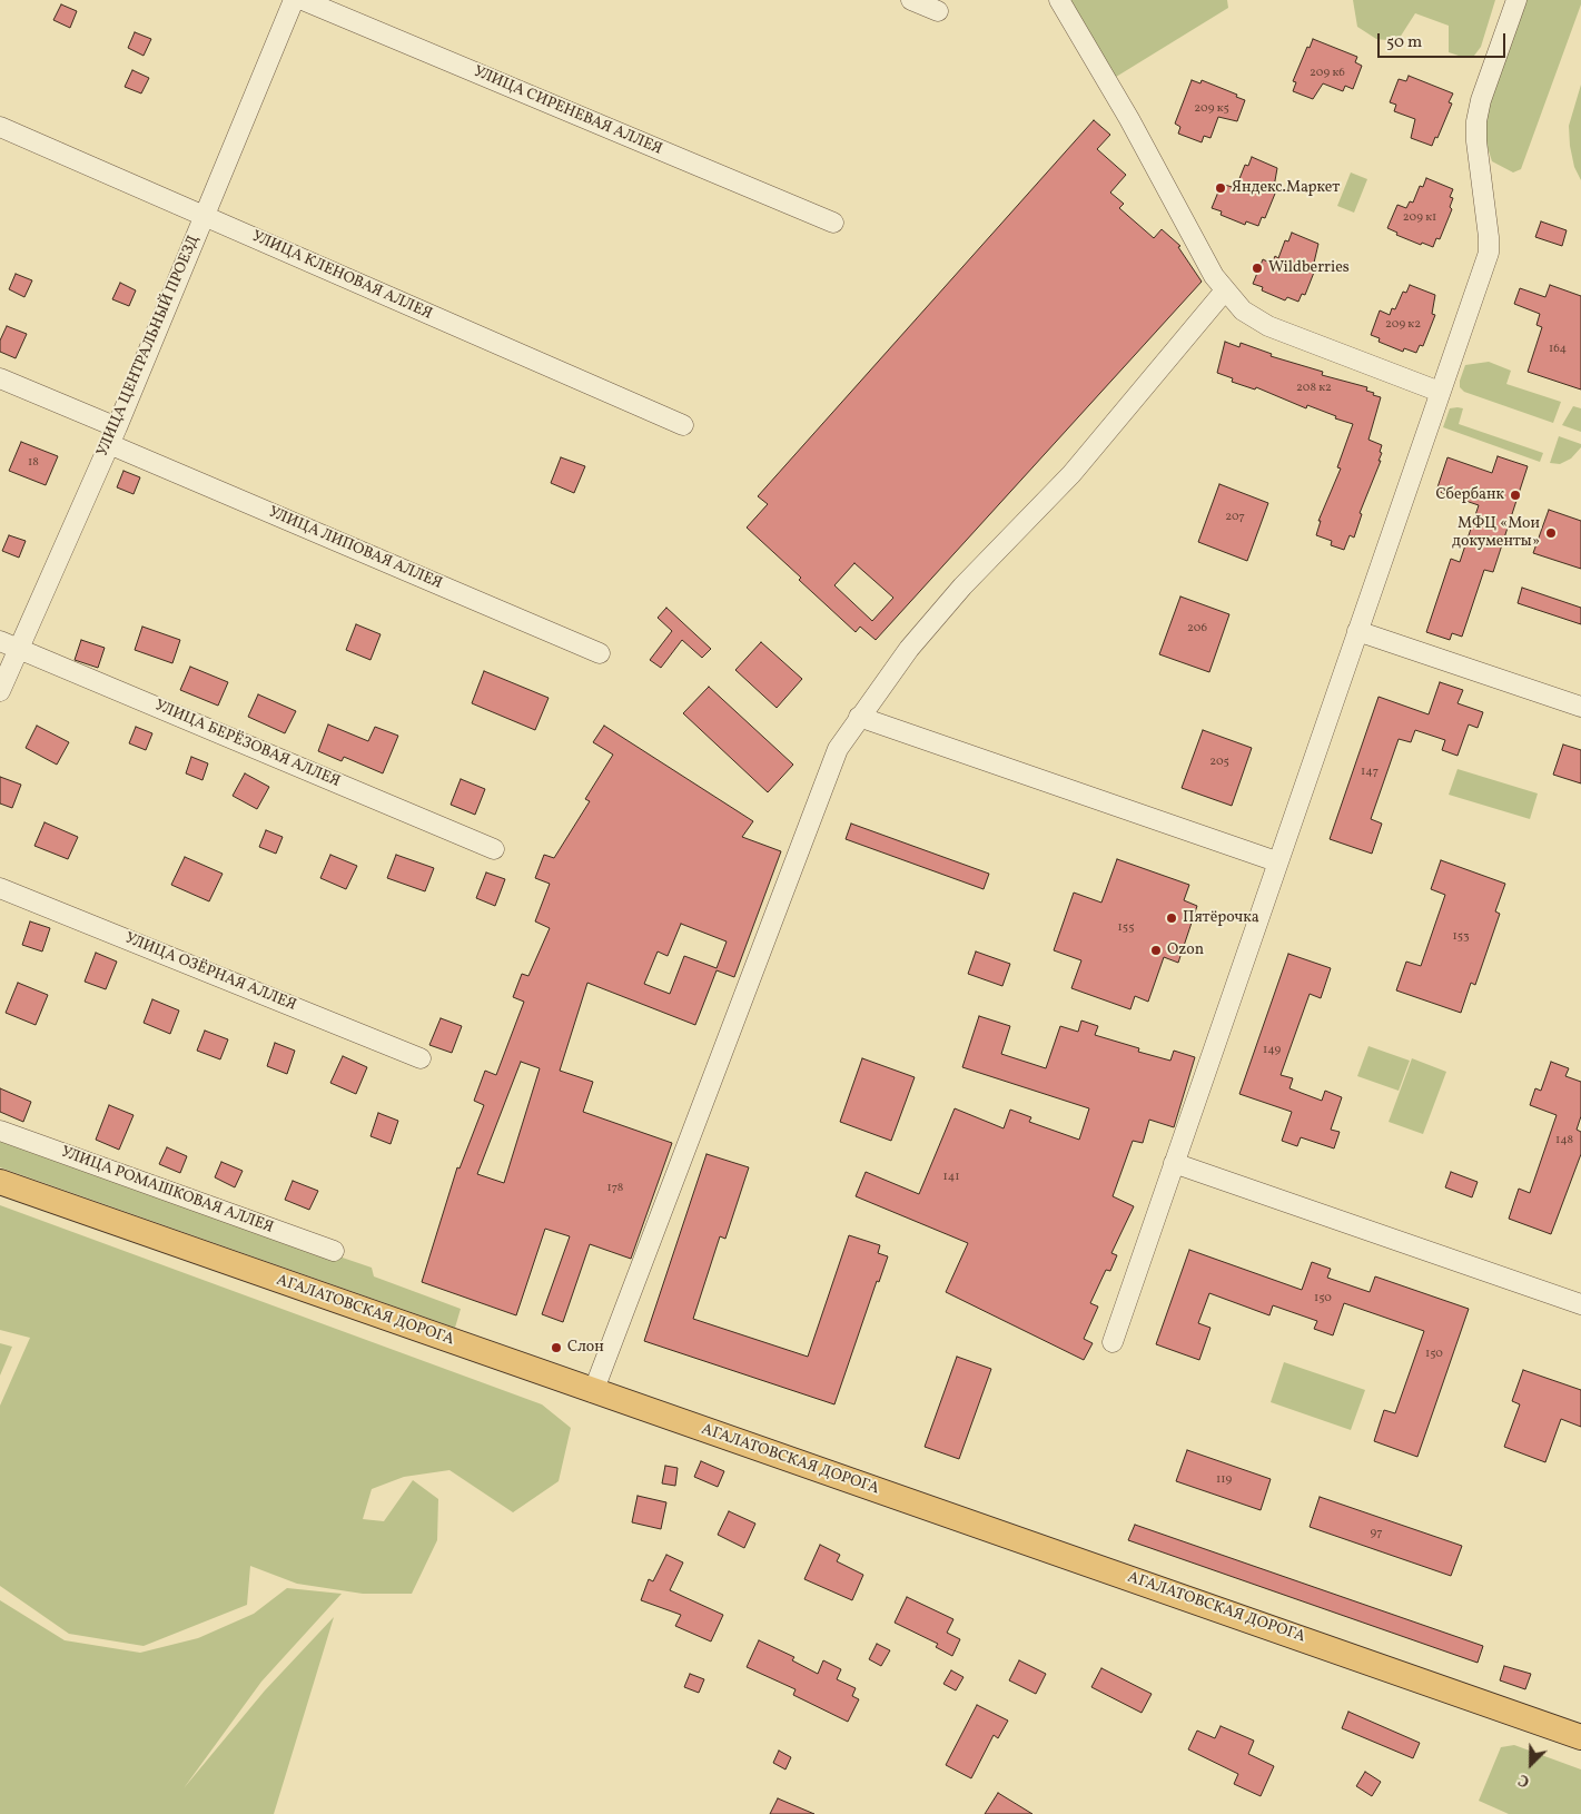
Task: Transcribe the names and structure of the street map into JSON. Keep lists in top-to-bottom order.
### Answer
{
  "streets": {
    "main road": ["АГАЛАТОВСКАЯ ДОРОГА"],
    "street": [
      "УЛИЦА СИРЕНЕВАЯ АЛЛЕЯ",
      "УЛИЦА КЛЕНОВАЯ АЛЛЕЯ",
      "УЛИЦА ЦЕНТРАЛЬНЫЙ ПРОЕЗД",
      "УЛИЦА ЛИПОВАЯ АЛЛЕЯ",
      "УЛИЦА БЕРЁЗОВАЯ АЛЛЕЯ",
      "УЛИЦА ОЗЁРНАЯ АЛЛЕЯ",
      "УЛИЦА РОМАШКОВАЯ АЛЛЕЯ"
    ]
  },
  "crossings": [
    ["УЛИЦА КЛЕНОВАЯ АЛЛЕЯ", "УЛИЦА ЦЕНТРАЛЬНЫЙ ПРОЕЗД"],
    ["УЛИЦА ЦЕНТРАЛЬНЫЙ ПРОЕЗД", "УЛИЦА ЛИПОВАЯ АЛЛЕЯ"],
    ["УЛИЦА ЦЕНТРАЛЬНЫЙ ПРОЕЗД", "УЛИЦА БЕРЁЗОВАЯ АЛЛЕЯ"]
  ],
  "places": [
    "Яндекс.Маркет",
    "Wildberries",
    "Сбербанк",
    "МФЦ «Мои документы»",
    "Пятёрочка",
    "Ozon",
    "Слон"
  ],
  "house_numbers": [
    "209 к6",
    "209 к5",
    "209 к1",
    "209 к2",
    "164",
    "208 к2",
    "18",
    "207",
    "206",
    "205",
    "147",
    "155",
    "153",
    "149",
    "148",
    "141",
    "178",
    "150",
    "150",
    "119",
    "97"
  ],
  "scale_bar": "50 m",
  "north": "bottom left"
}
